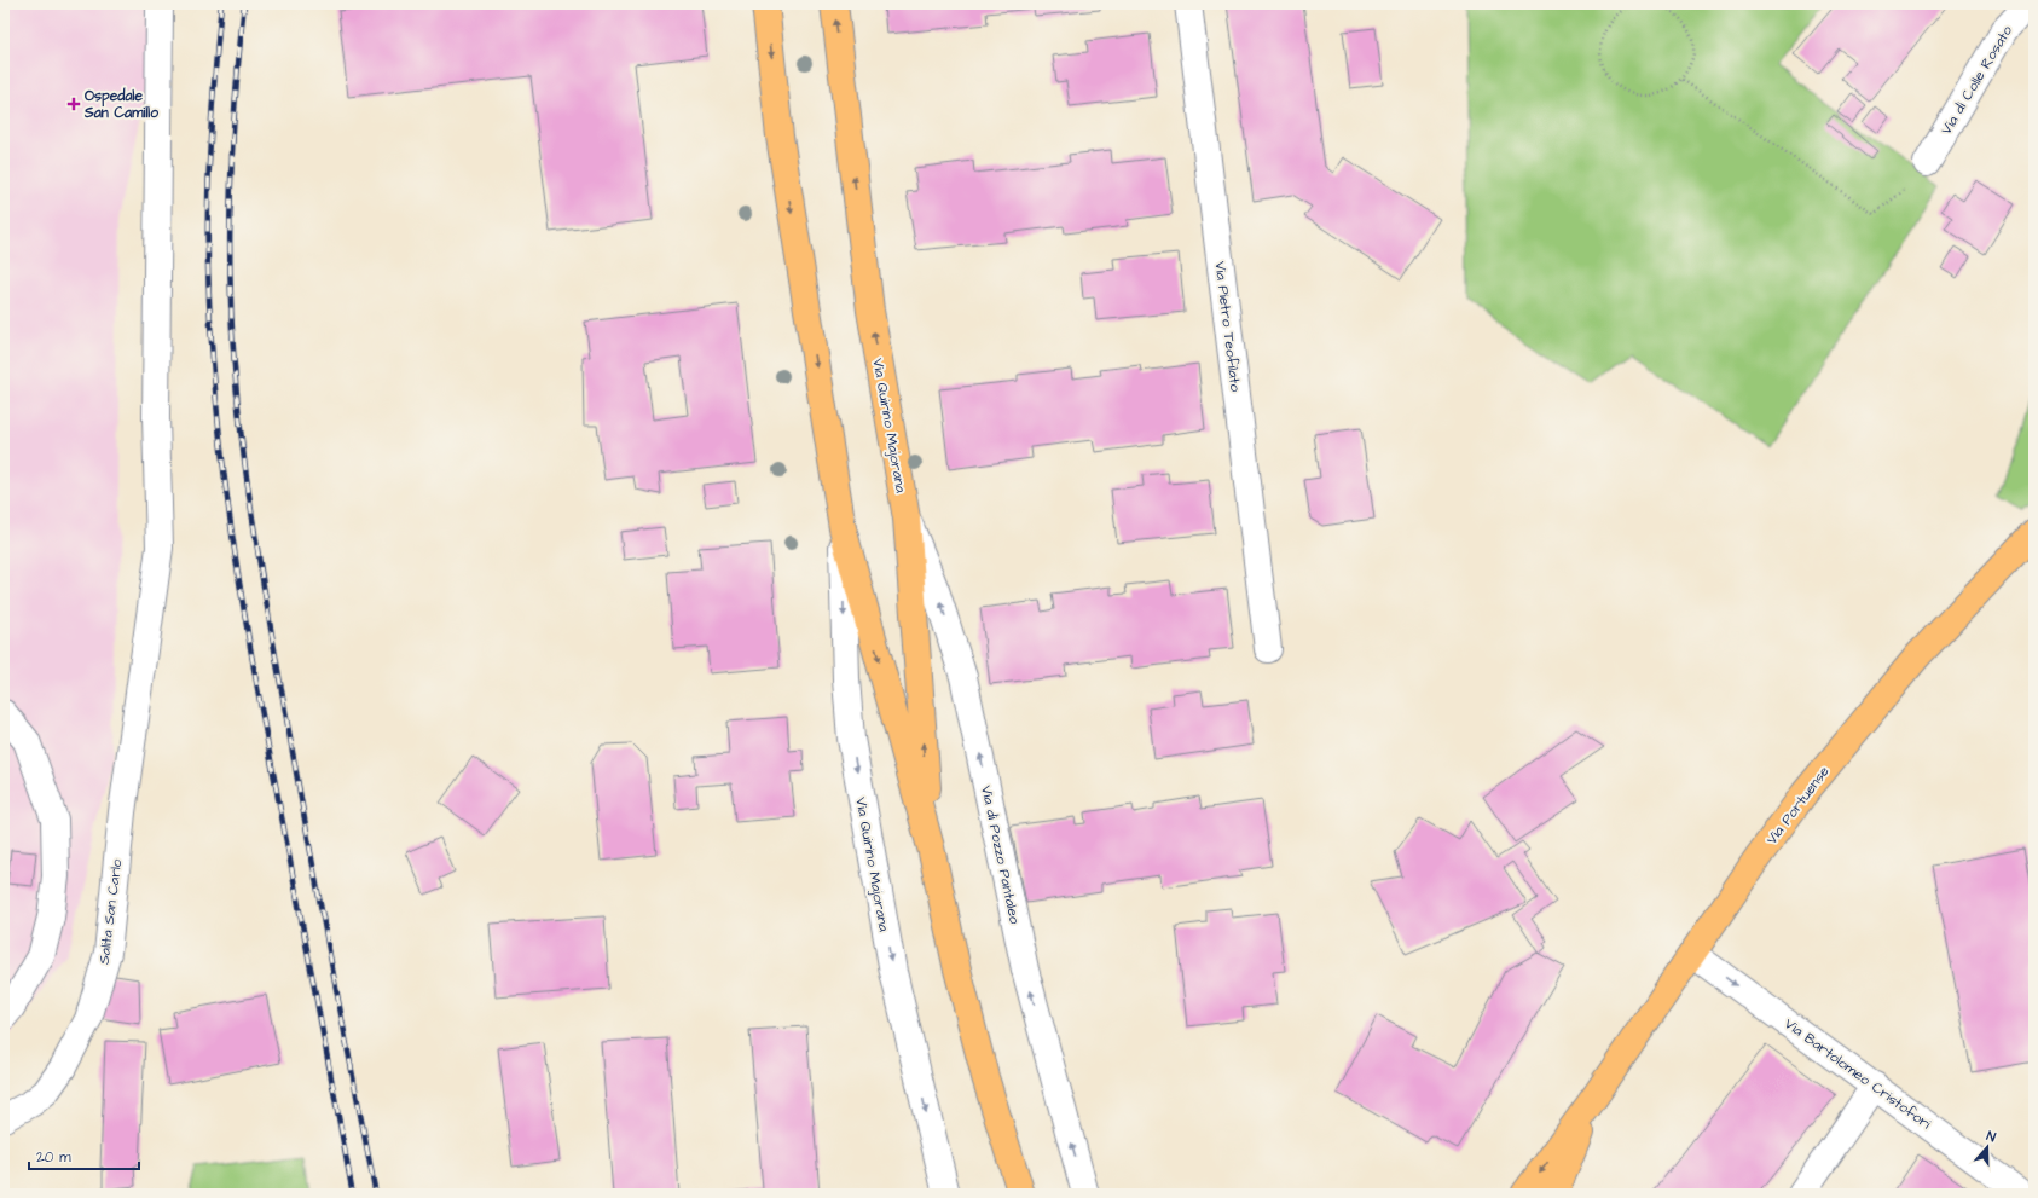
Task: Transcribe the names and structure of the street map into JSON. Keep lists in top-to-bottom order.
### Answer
{
  "streets": {
    "main road": ["Via Quirino Majorana", "Via Portuense"],
    "street": [
      "Via di Colle Rosato",
      "Via Pietro Teofilato",
      "Via di Pozzo Pantaleo",
      "Salita San Carlo",
      "Via Bartolomeo Cristofori"
    ]
  },
  "crossings": [
    ["Via Quirino Majorana", "Via di Pozzo Pantaleo"],
    ["Via Portuense", "Via Bartolomeo Cristofori"]
  ],
  "one_way": ["Via di Pozzo Pantaleo", "Via Bartolomeo Cristofori"],
  "places": {
    "health": ["Ospedale San Camillo"]
  },
  "scale_bar": "20 m",
  "north": "top"
}
